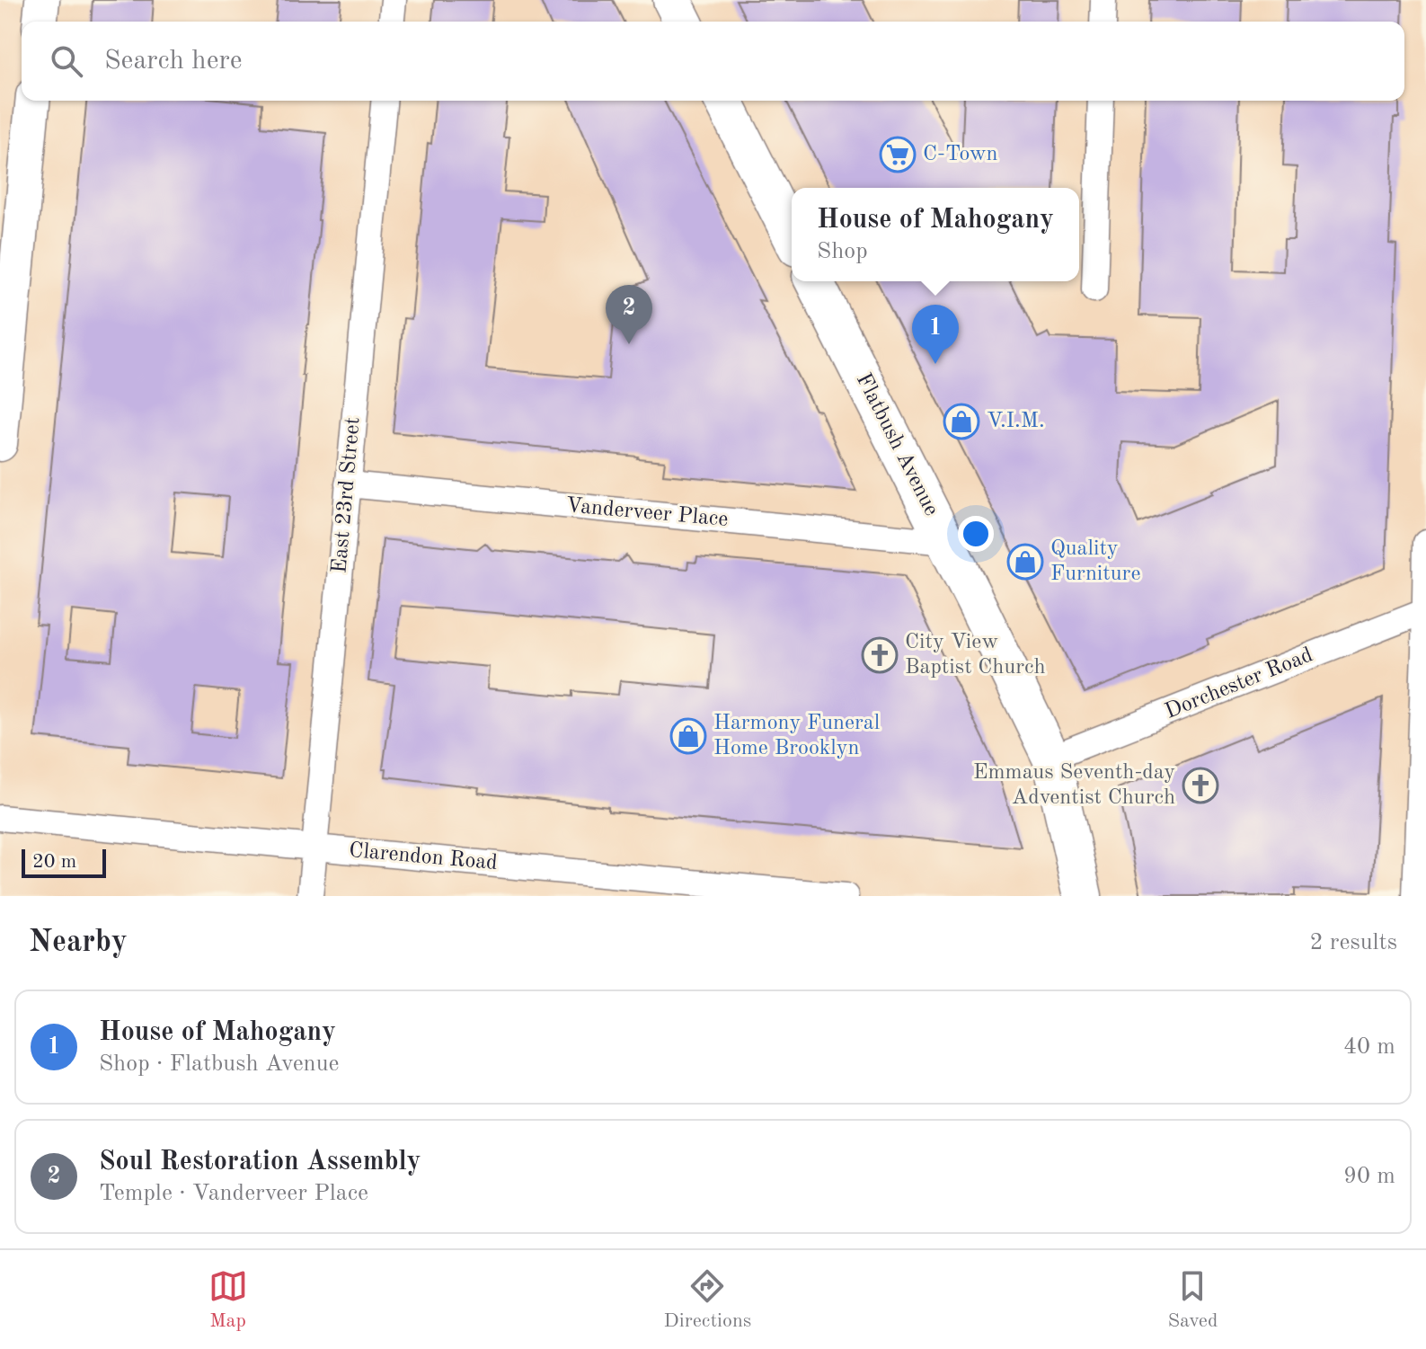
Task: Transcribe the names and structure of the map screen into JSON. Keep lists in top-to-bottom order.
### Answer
{
  "streets": {
    "main road": ["Flatbush Avenue"],
    "street": [
      "East 23rd Street",
      "Vanderveer Place",
      "Dorchester Road",
      "Clarendon Road"
    ]
  },
  "crossings": [
    ["Flatbush Avenue", "Vanderveer Place"],
    ["Flatbush Avenue", "Dorchester Road"],
    ["East 23rd Street", "Vanderveer Place"],
    ["East 23rd Street", "Clarendon Road"]
  ],
  "places": {
    "supermarket": ["C-Town"],
    "shop": ["V.I.M.", "Quality Furniture", "Harmony Funeral Home Brooklyn"],
    "church": ["City View Baptist Church", "Emmaus Seventh-day Adventist Church"]
  },
  "scale_bar": "20 m",
  "page": {
    "search": "Search here",
    "popup": ["House of Mahogany", "Shop"],
    "pins": ["2", "1"],
    "scale": "20 m",
    "heading": ["Nearby", "2 results"],
    "list": [
      {
        "mark": "1",
        "name": "House of Mahogany",
        "note": "Shop · Flatbush Avenue",
        "value": "40 m"
      },
      {
        "mark": "2",
        "name": "Soul Restoration Assembly",
        "note": "Temple · Vanderveer Place",
        "value": "90 m"
      }
    ],
    "nav": ["Map", "Directions", "Saved"]
  }
}
